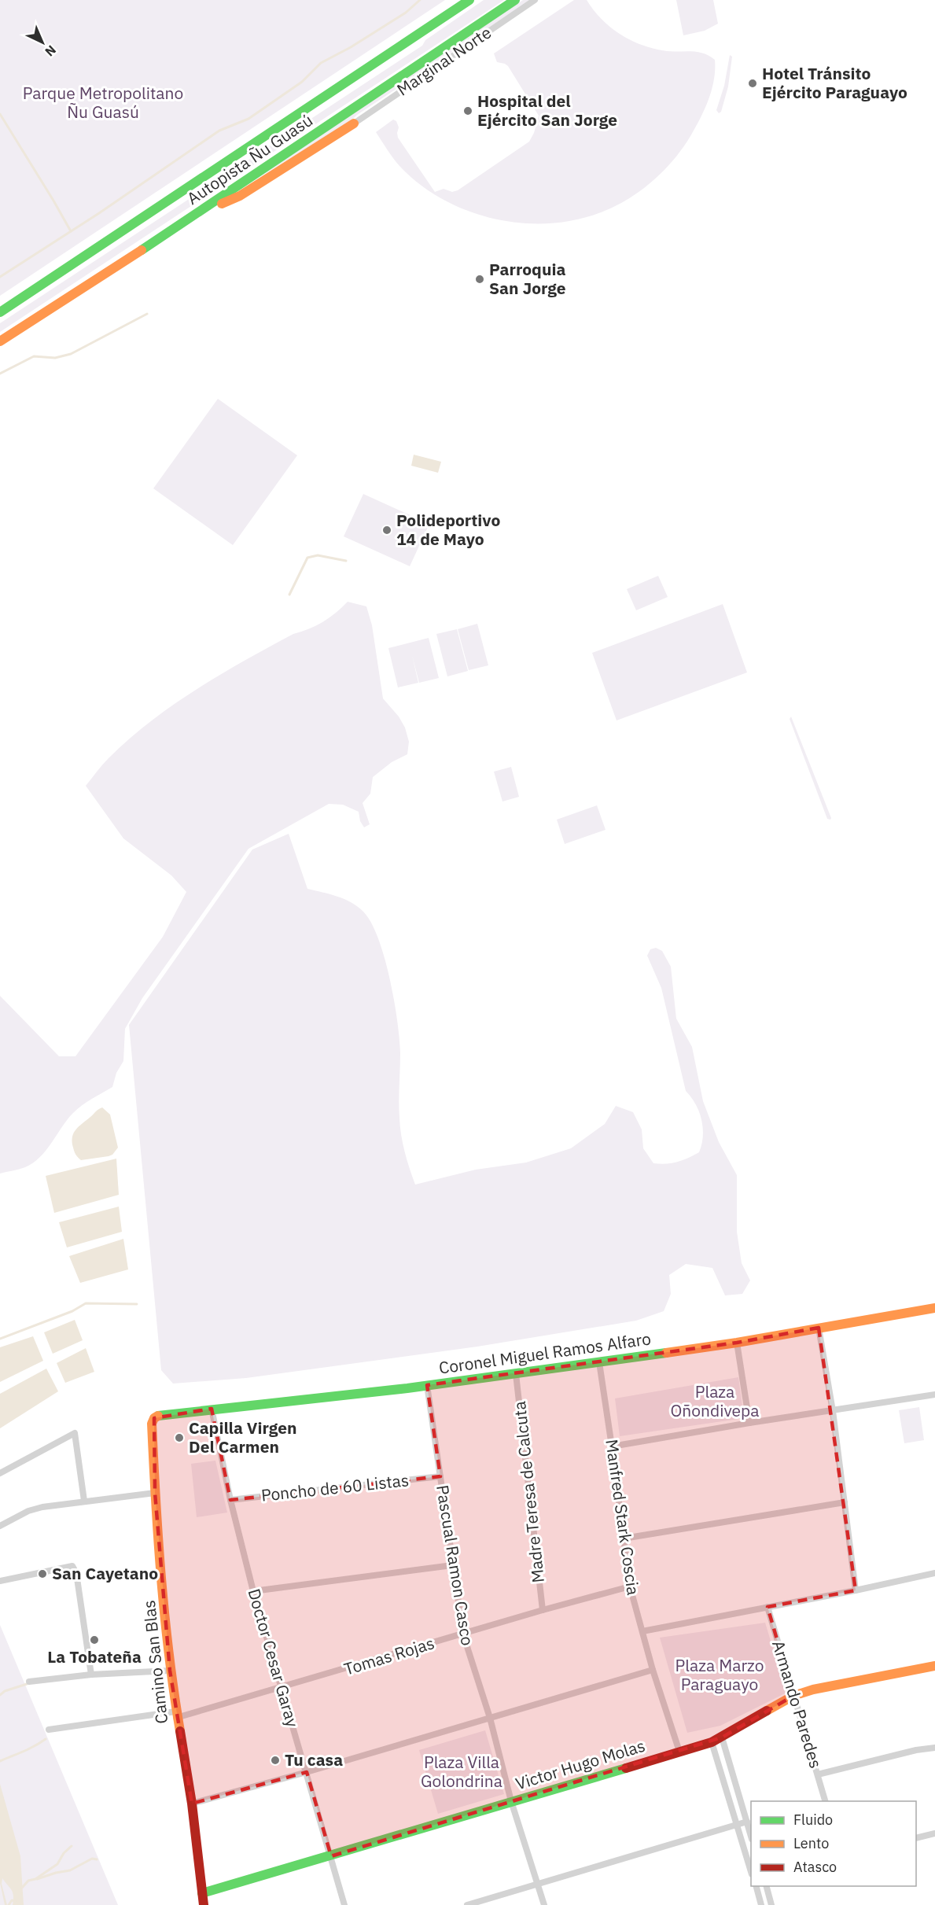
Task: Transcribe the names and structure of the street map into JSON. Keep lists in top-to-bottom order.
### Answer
{
  "streets": {
    "main road": [
      "Autopista Ñu Guasú",
      "Coronel Miguel Ramos Alfaro",
      "Camino San Blas",
      "Victor Hugo Molas"
    ],
    "street": [
      "Marginal Norte",
      "Poncho de 60 Listas",
      "Madre Teresa de Calcuta",
      "Manfred Stark Coscia",
      "Pascual Ramon Casco",
      "Tomas Rojas",
      "Doctor Cesar Garay",
      "Armando Paredes"
    ]
  },
  "crossings": [
    ["Coronel Miguel Ramos Alfaro", "Madre Teresa de Calcuta"],
    ["Coronel Miguel Ramos Alfaro", "Manfred Stark Coscia"],
    ["Coronel Miguel Ramos Alfaro", "Pascual Ramon Casco"],
    ["Coronel Miguel Ramos Alfaro", "Doctor Cesar Garay"],
    ["Coronel Miguel Ramos Alfaro", "Camino San Blas"],
    ["Poncho de 60 Listas", "Pascual Ramon Casco"],
    ["Poncho de 60 Listas", "Doctor Cesar Garay"],
    ["Madre Teresa de Calcuta", "Tomas Rojas"],
    ["Manfred Stark Coscia", "Tomas Rojas"],
    ["Manfred Stark Coscia", "Victor Hugo Molas"],
    ["Pascual Ramon Casco", "Tomas Rojas"],
    ["Pascual Ramon Casco", "Victor Hugo Molas"],
    ["Tomas Rojas", "Doctor Cesar Garay"],
    ["Tomas Rojas", "Camino San Blas"],
    ["Doctor Cesar Garay", "Victor Hugo Molas"],
    ["Camino San Blas", "Victor Hugo Molas"],
    ["Armando Paredes", "Victor Hugo Molas"]
  ],
  "parks": [
    "Parque Metropolitano Ñu Guasú",
    "Plaza Oñondivepa",
    "Plaza Marzo Paraguayo",
    "Plaza Villa Golondrina"
  ],
  "places": [
    "Hotel Tránsito Ejército Paraguayo",
    "Hospital del Ejército San Jorge",
    "Parroquia San Jorge",
    "Polideportivo 14 de Mayo",
    "Capilla Virgen Del Carmen",
    "San Cayetano",
    "La Tobateña",
    "Tu casa"
  ],
  "legend": ["Fluido", "Lento", "Atasco"],
  "north": "bottom right"
}
